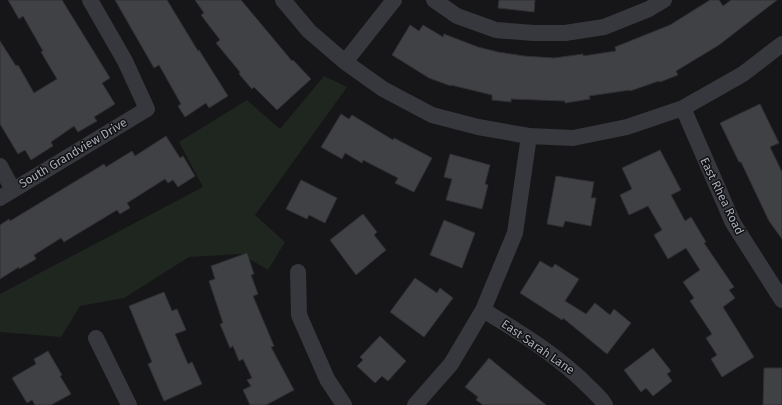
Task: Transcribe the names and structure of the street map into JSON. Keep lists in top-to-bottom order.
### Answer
{
  "streets": {
    "street": ["South Grandview Drive", "East Rhea Road", "East Sarah Lane"]
  }
}
